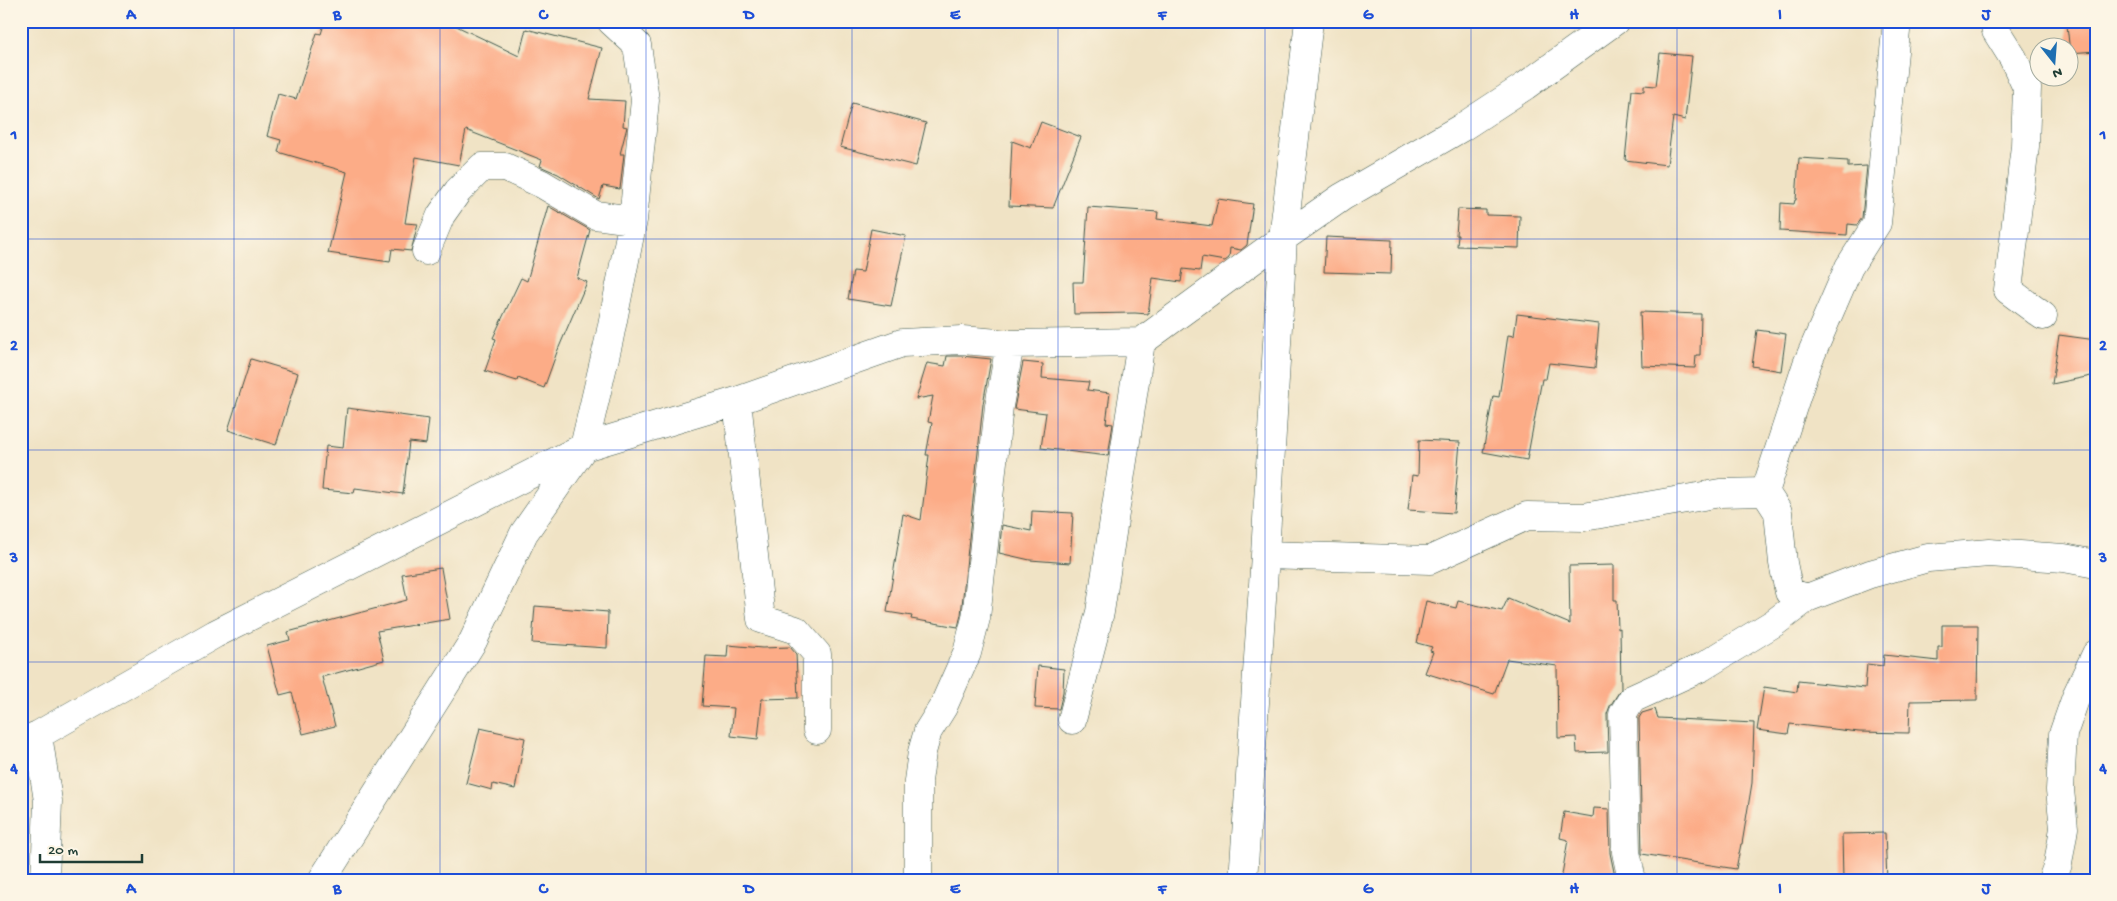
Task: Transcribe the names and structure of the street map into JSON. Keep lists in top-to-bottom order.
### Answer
{
  "scale_bar": "20 m",
  "north": "bottom",
  "grid": {
    "columns": [
      "A",
      "B",
      "C",
      "D",
      "E",
      "F",
      "G",
      "H",
      "I",
      "J"
    ],
    "rows": [
      "1",
      "2",
      "3",
      "4"
    ]
  }
}
